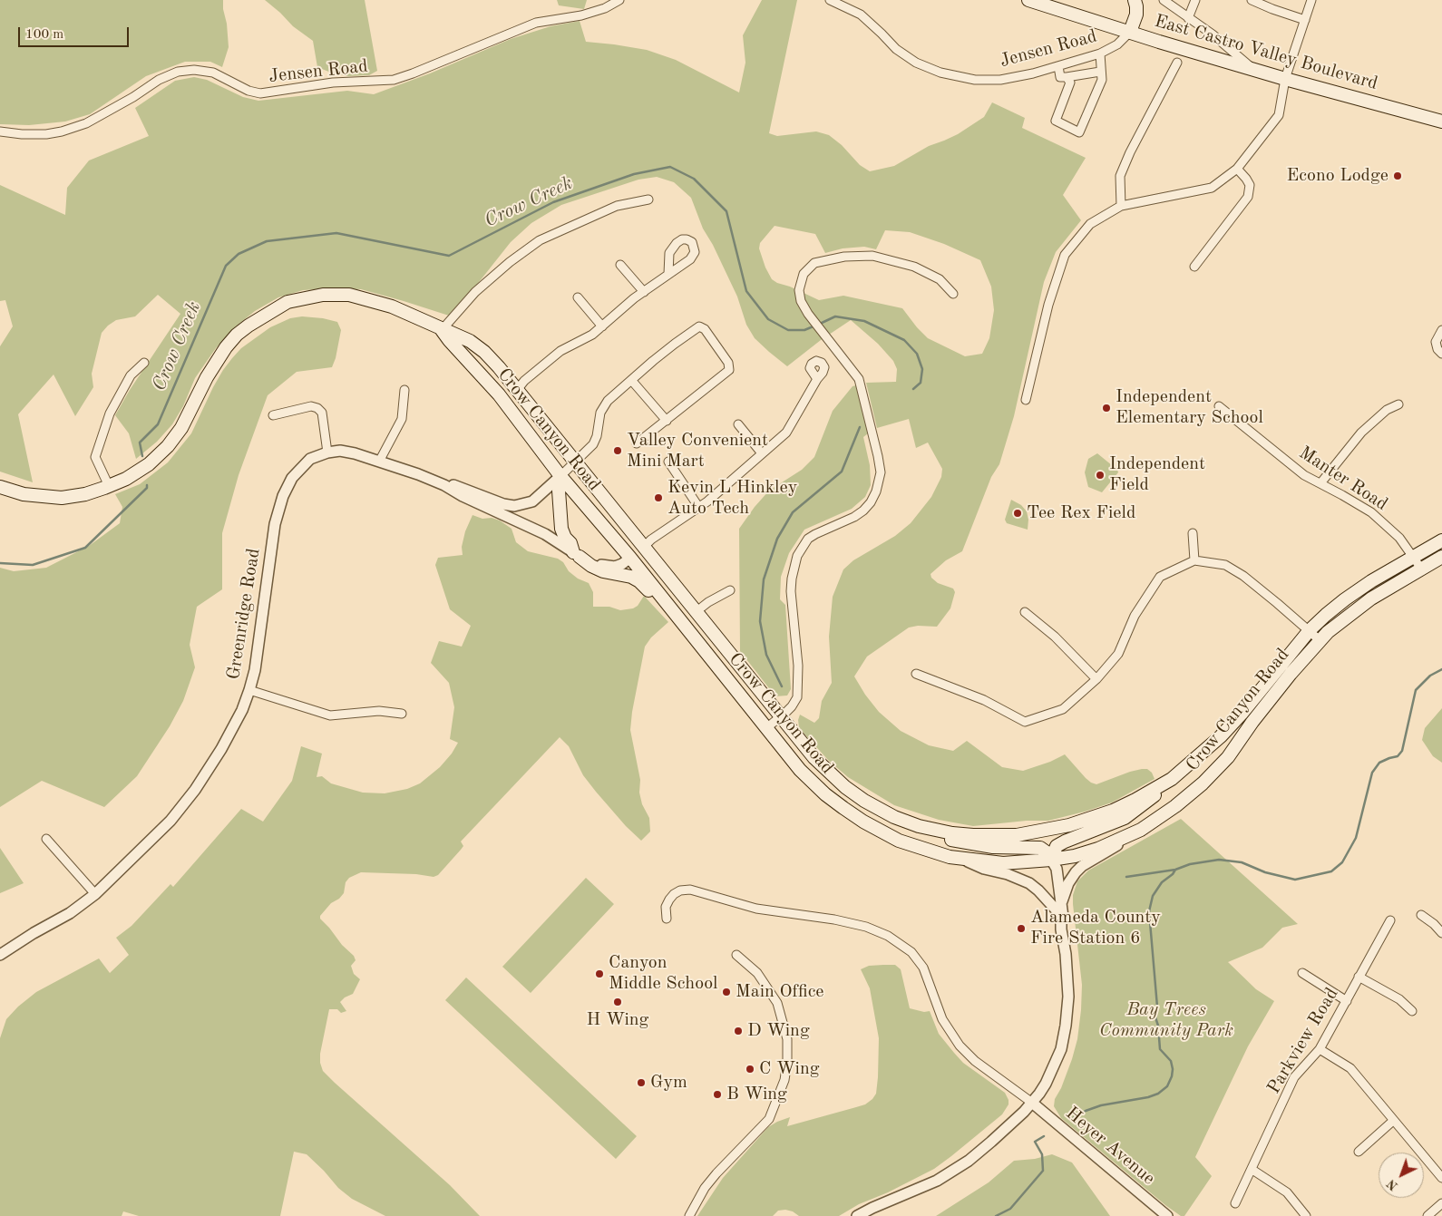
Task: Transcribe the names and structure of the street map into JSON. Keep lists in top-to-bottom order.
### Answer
{
  "streets": {
    "main road": ["East Castro Valley Boulevard", "Crow Canyon Road"],
    "street": [
      "Jensen Road",
      "Manter Road",
      "Greenridge Road",
      "Parkview Road",
      "Heyer Avenue"
    ]
  },
  "crossings": [
    ["Jensen Road", "East Castro Valley Boulevard"],
    ["Crow Canyon Road", "Manter Road"],
    ["Crow Canyon Road", "Greenridge Road"]
  ],
  "water": ["Crow Creek"],
  "parks": ["Bay Trees Community Park"],
  "places": [
    "Econo Lodge",
    "Independent Elementary School",
    "Valley Convenient Mini Mart",
    "Independent Field",
    "Kevin L Hinkley Auto Tech",
    "Tee Rex Field",
    "Alameda County Fire Station 6",
    "Canyon Middle School",
    "Main Office",
    "H Wing",
    "D Wing",
    "C Wing",
    "Gym",
    "B Wing"
  ],
  "scale_bar": "100 m",
  "north": "bottom left"
}
